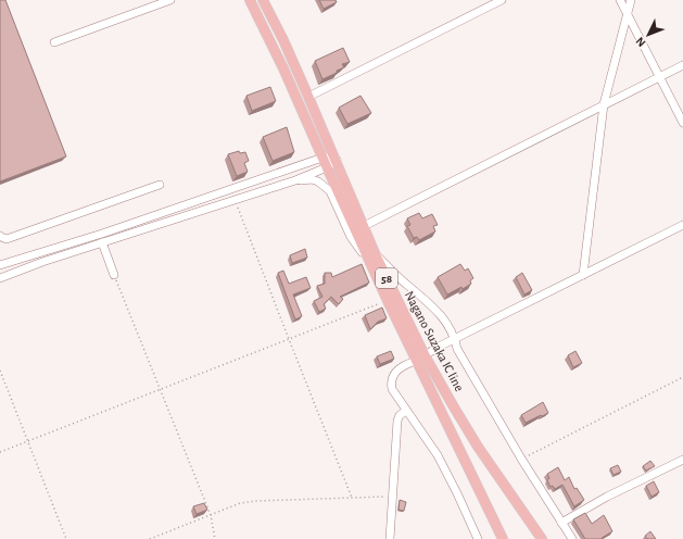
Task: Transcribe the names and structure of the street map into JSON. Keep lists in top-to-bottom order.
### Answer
{
  "streets": {
    "main road": ["58", "Nagano Suzaka IC line"]
  },
  "north": "bottom left"
}
